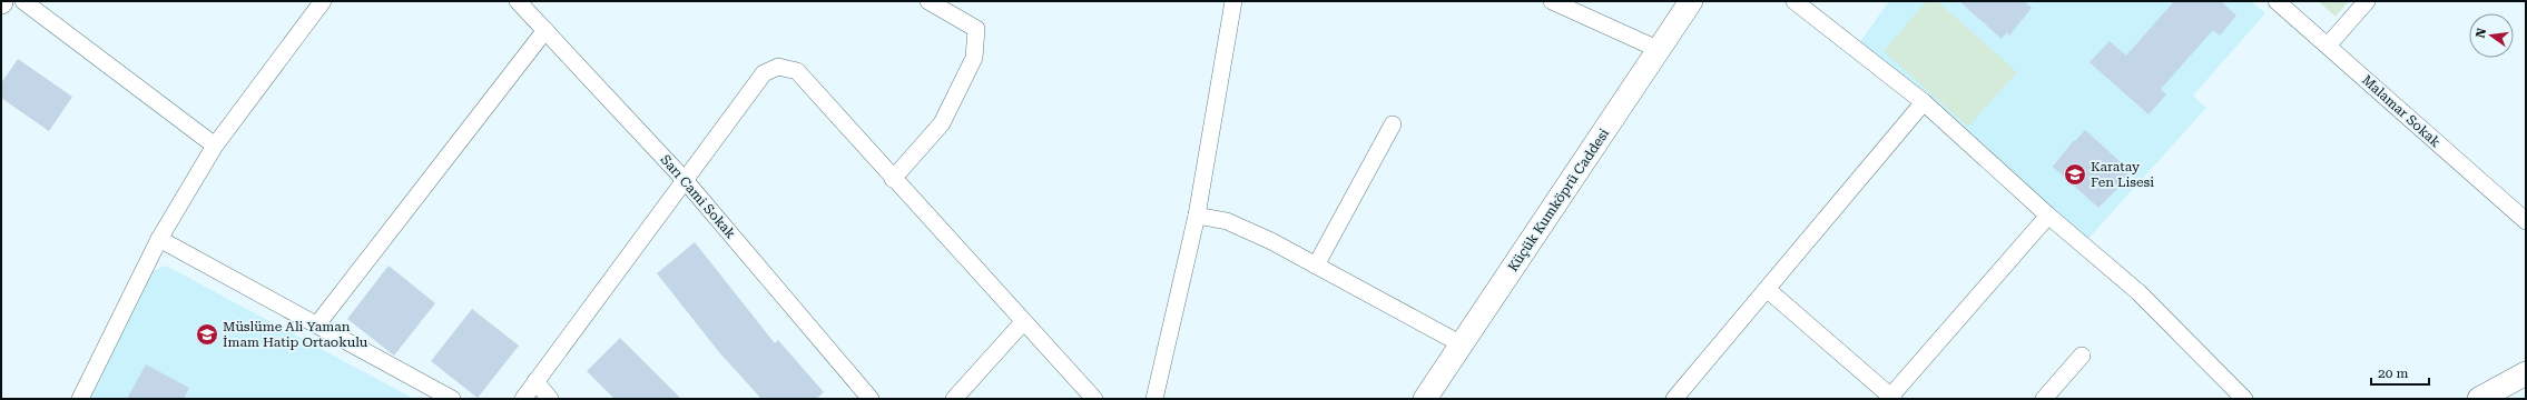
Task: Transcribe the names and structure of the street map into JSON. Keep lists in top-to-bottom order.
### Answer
{
  "streets": {
    "street": ["Malamar Sokak", "Sarı Cami Sokak", "Küçük Kumköprü Caddesi"]
  },
  "places": {
    "school or university": ["Karatay Fen Lisesi", "Müslüme Ali Yaman İmam Hatip Ortaokulu"]
  },
  "scale_bar": "20 m",
  "north": "left"
}
